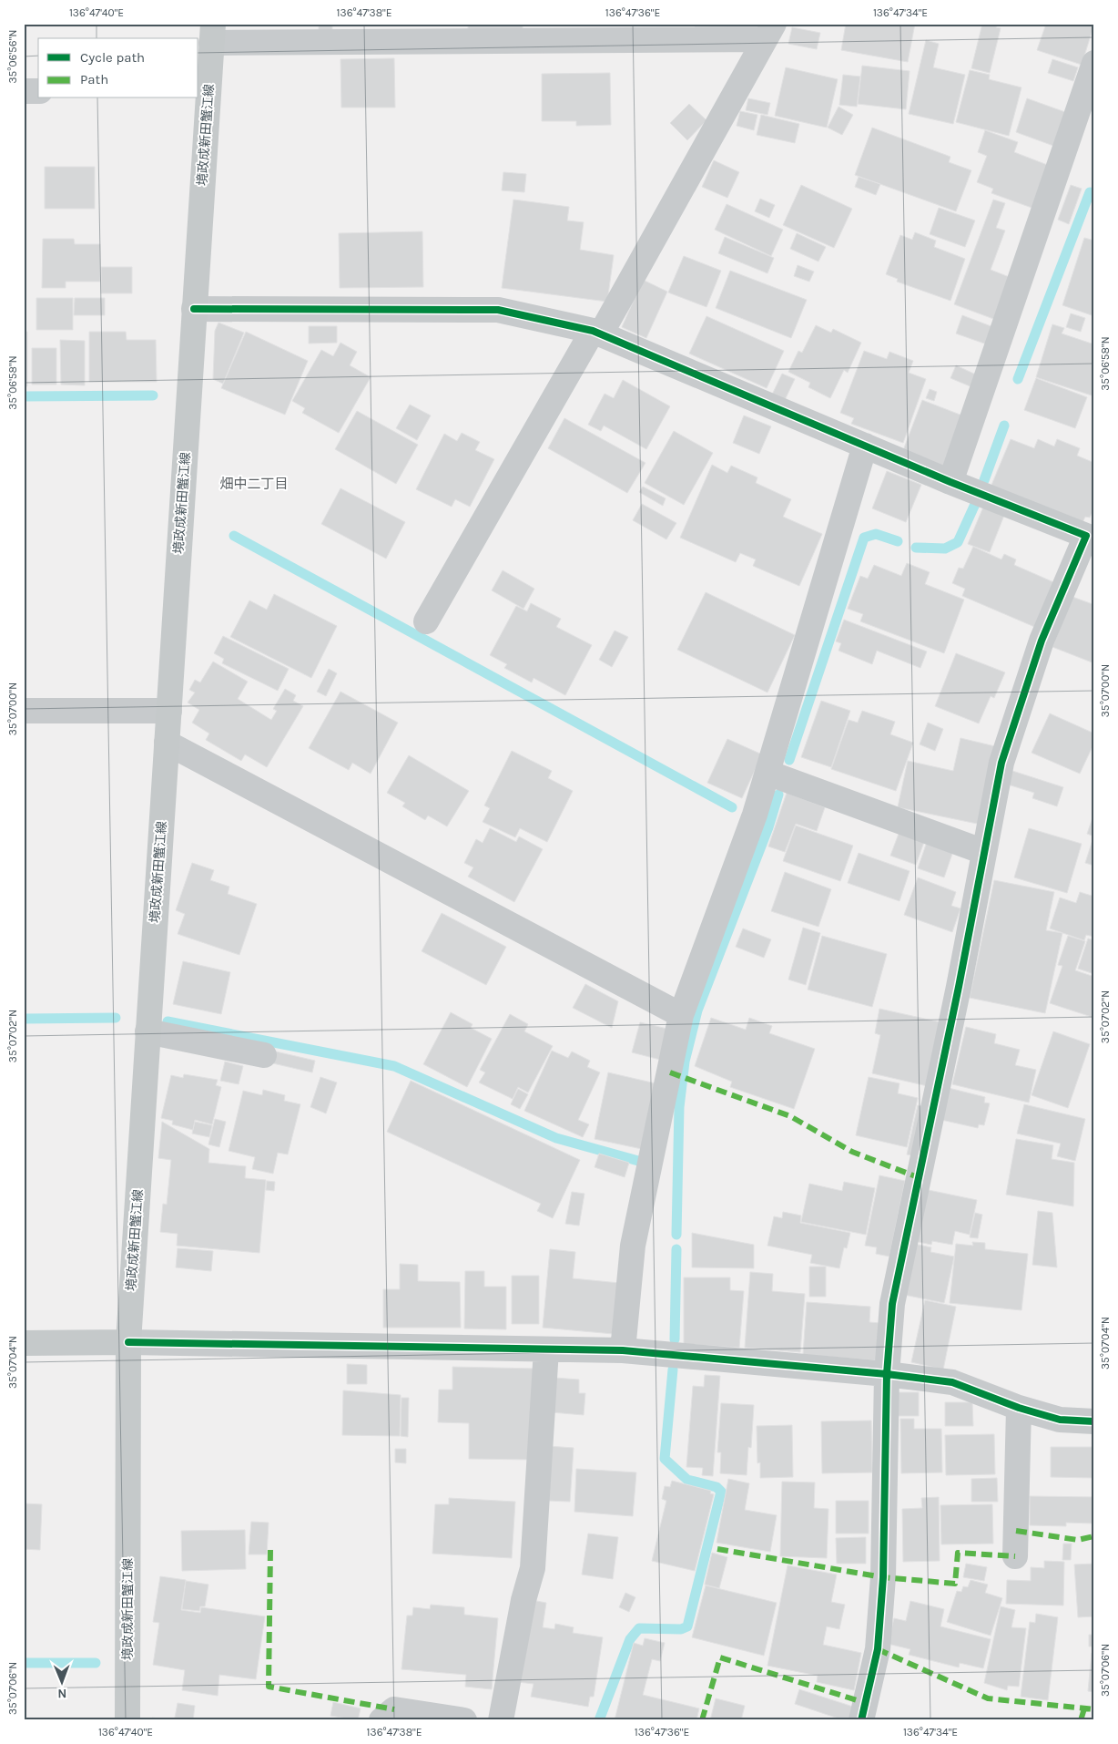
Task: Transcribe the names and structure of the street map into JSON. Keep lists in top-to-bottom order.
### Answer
{
  "streets": {
    "main road": ["境政成新田蟹江線"]
  },
  "districts": ["畑中二丁目"],
  "legend": ["Cycle path", "Path"],
  "north": "bottom",
  "coordinates": [
    "136°47'40\"E",
    "136°47'38\"E",
    "136°47'36\"E",
    "136°47'34\"E",
    "35°06'56\"N",
    "35°06'58\"N",
    "35°07'00\"N",
    "35°07'02\"N",
    "35°07'04\"N",
    "35°07'06\"N"
  ]
}
